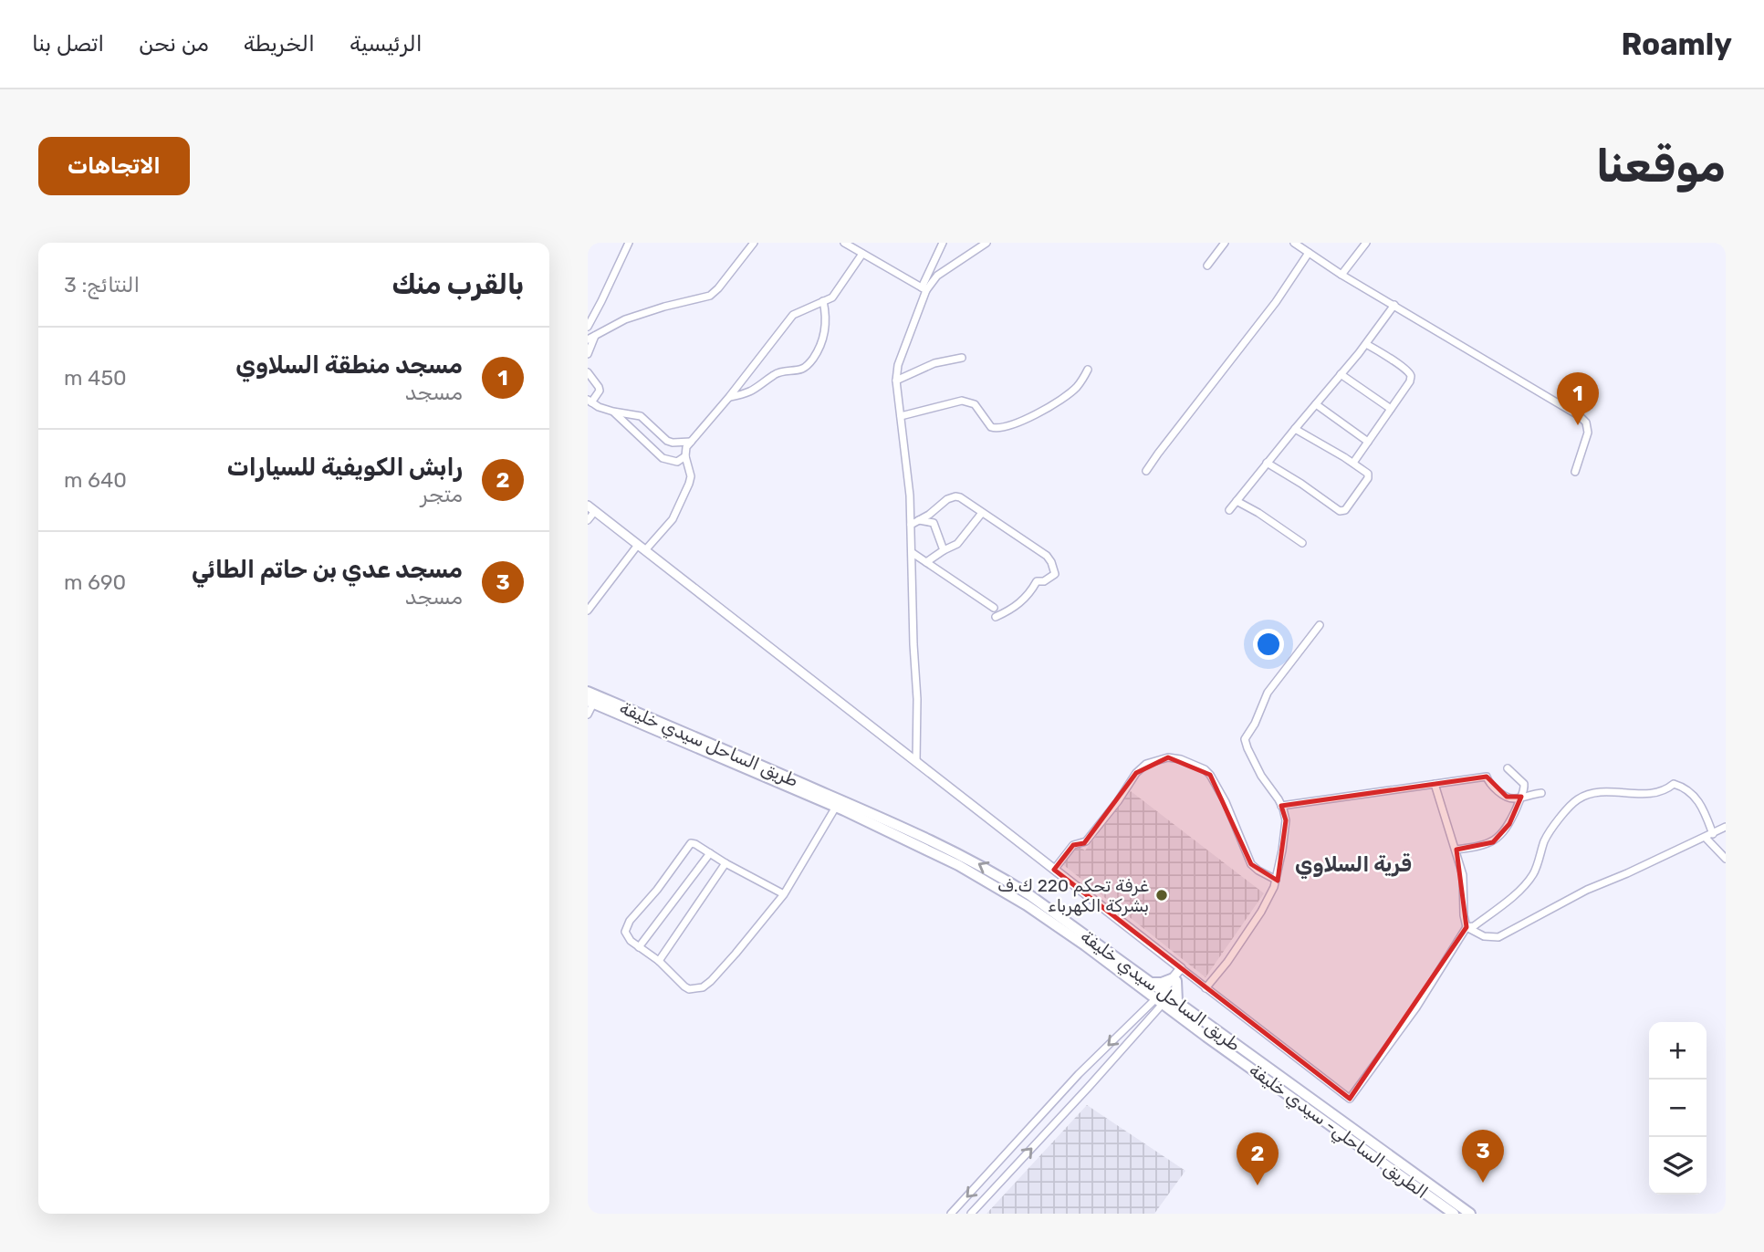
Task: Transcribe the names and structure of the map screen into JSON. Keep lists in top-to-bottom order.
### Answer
{
  "streets": {
    "highway": ["طريق الساحل سيدي خليفة", "الطريق الساحلي- سيدي خليفة"]
  },
  "crossings": [
    ["طريق الساحل سيدي خليفة", "الطريق الساحلي- سيدي خليفة"]
  ],
  "one_way": ["طريق الساحل سيدي خليفة"],
  "districts": ["قرية السلاوي"],
  "places": ["غرفة تحكم 220 ك.ف بشركة الكهرباء"],
  "page": {
    "header": "Roamly",
    "nav": [
      "الرئيسية",
      "الخريطة",
      "من نحن",
      "اتصل بنا"
    ],
    "buttons": "الاتجاهات",
    "title": "موقعنا",
    "heading": ["بالقرب منك", "النتائج: 3"],
    "list": [
      {
        "mark": "1",
        "name": "مسجد منطقة السلاوي",
        "note": "مسجد",
        "value": "450 m"
      },
      {
        "mark": "2",
        "name": "رابش الكويفية للسيارات",
        "note": "متجر",
        "value": "640 m"
      },
      {
        "mark": "3",
        "name": "مسجد عدي بن حاتم الطائي",
        "note": "مسجد",
        "value": "690 m"
      }
    ],
    "pins": ["1", "3", "2"],
    "map_buttons": ["+", "−"]
  }
}
